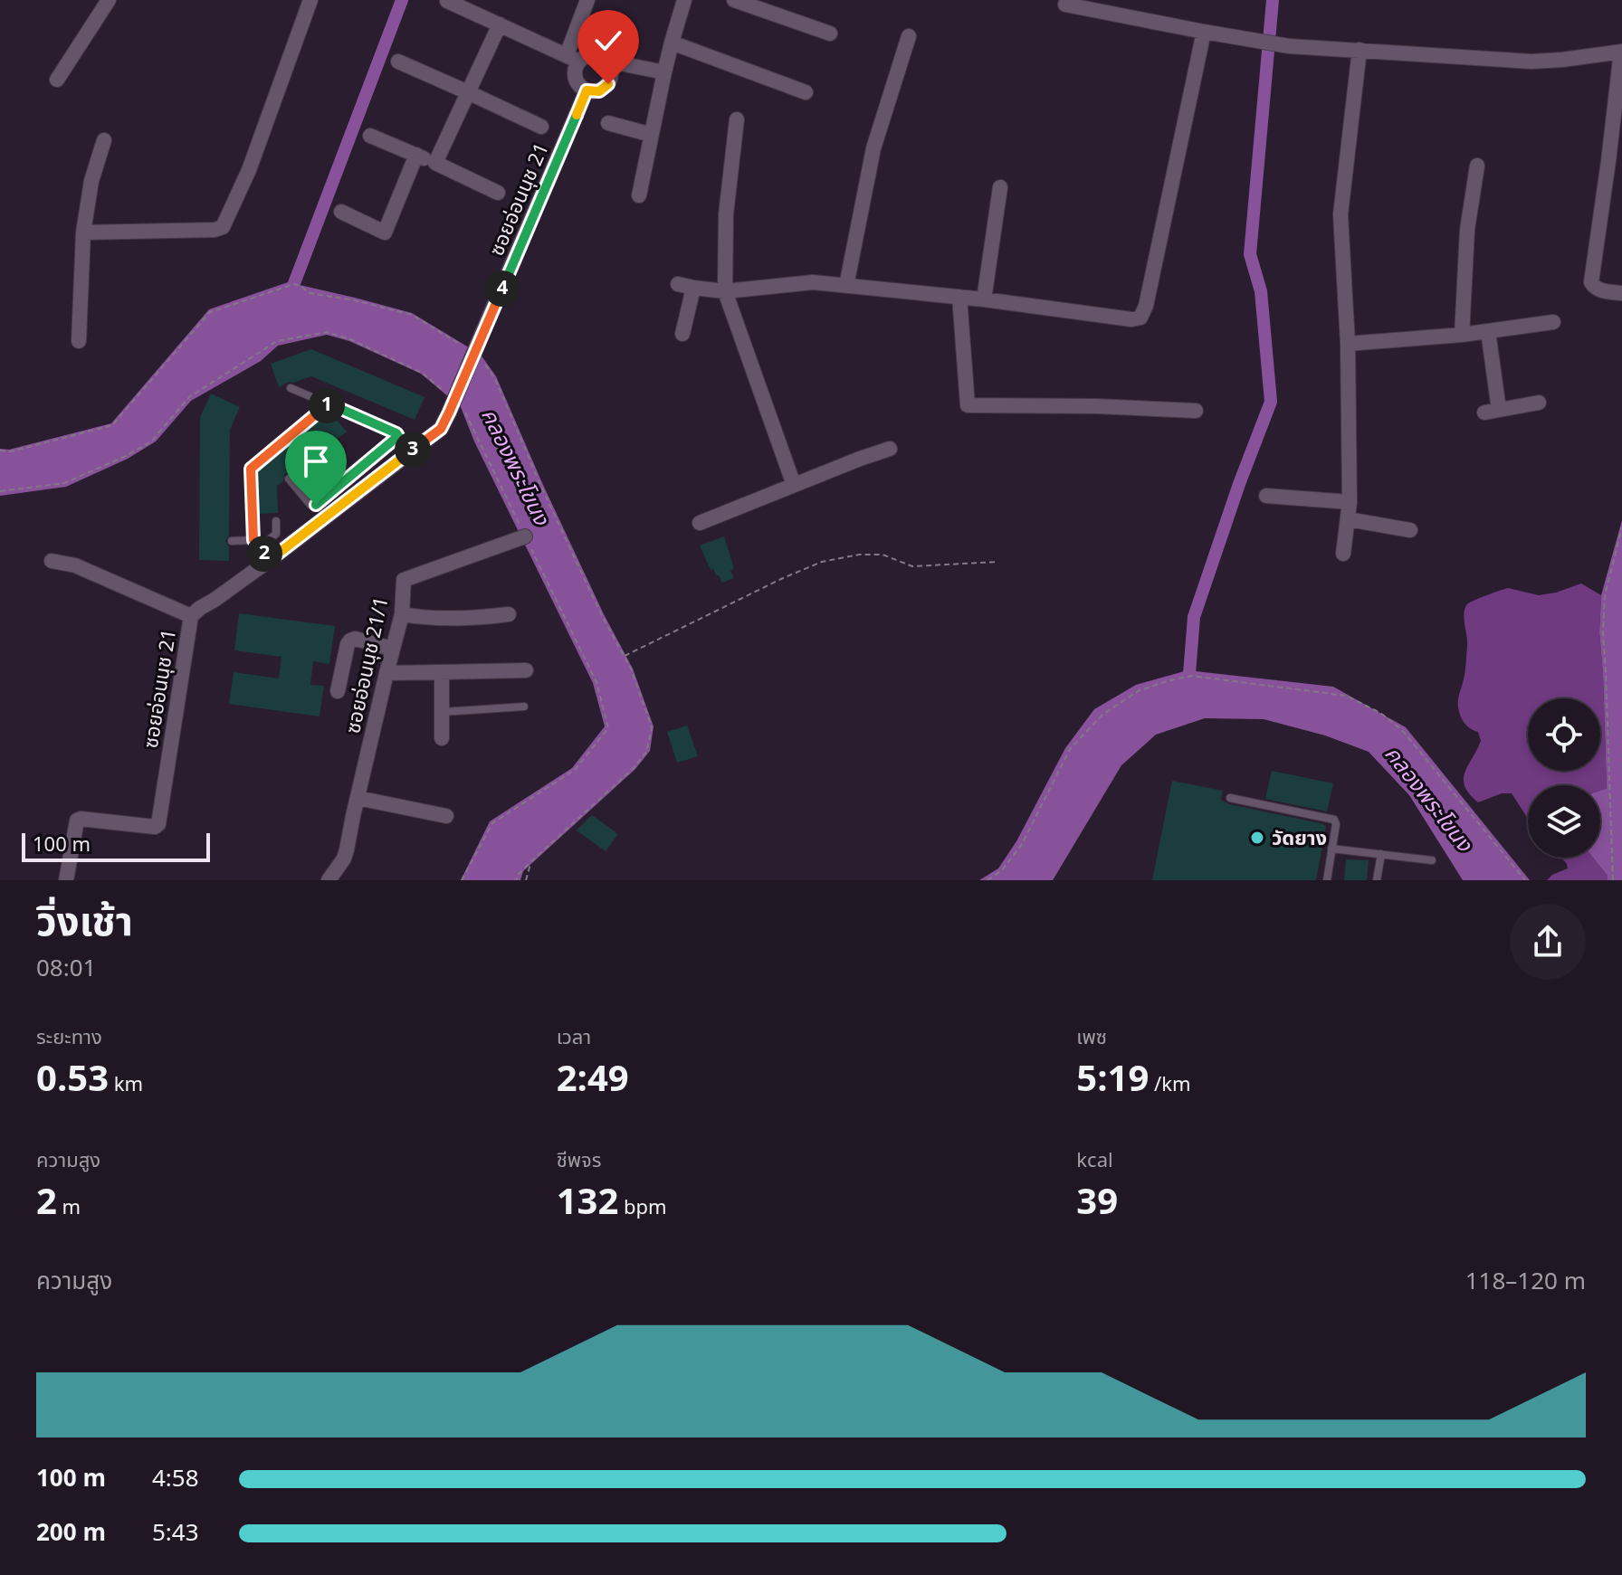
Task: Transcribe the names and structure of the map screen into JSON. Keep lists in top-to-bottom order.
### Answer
{
  "streets": {
    "street": ["ซอยอ่อนนุช 21", "ซอยอ่อนนุช 21/1"]
  },
  "water": ["คลองพระโขนง"],
  "places": ["วัดยาง"],
  "scale_bar": "100 m",
  "page": {
    "pins": [
      "4",
      "1",
      "3",
      "2"
    ],
    "scale": "100 m",
    "heading": ["วิ่งเช้า", "08:01"],
    "stats": [
      ["ระยะทาง", "0.53 km"],
      ["เวลา", "2:49"],
      ["เพซ", "5:19 /km"],
      ["ความสูง", "2 m"],
      ["ชีพจร", "132 bpm"],
      ["kcal", "39"]
    ],
    "chart": ["ความสูง", "118–120 m"],
    "list": [
      {
        "name": "100 m",
        "note": "4:58"
      },
      {
        "name": "200 m",
        "note": "5:43"
      }
    ]
  }
}
